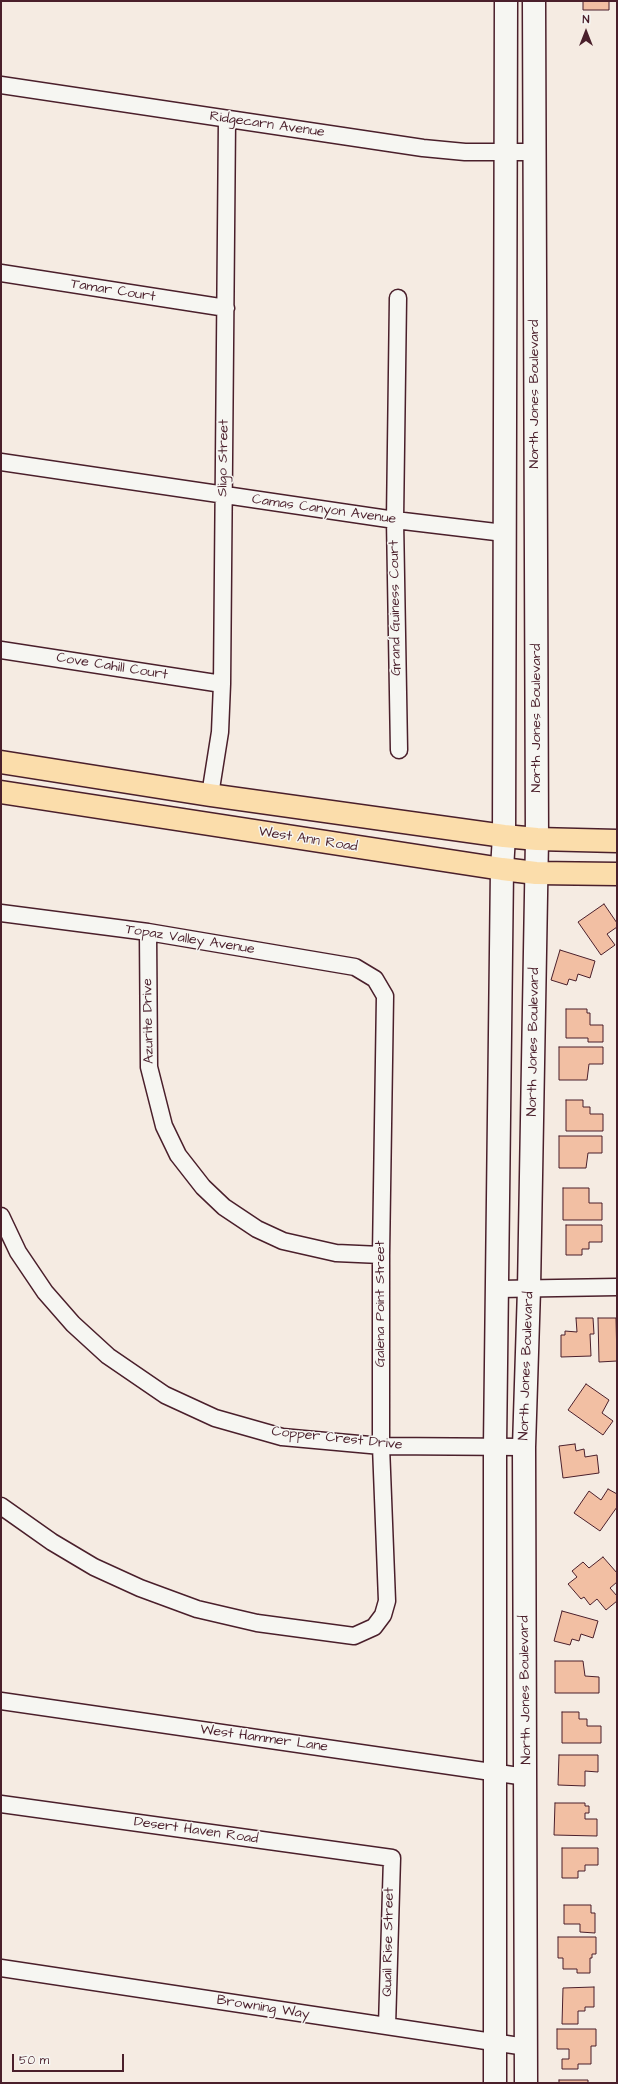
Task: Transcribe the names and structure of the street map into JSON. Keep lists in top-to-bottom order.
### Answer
{
  "streets": {
    "main road": ["North Jones Boulevard", "West Ann Road"],
    "street": [
      "Ridgecarn Avenue",
      "Tamar Court",
      "Sligo Street",
      "Camas Canyon Avenue",
      "Grand Guiness Court",
      "Cove Cahill Court",
      "Topaz Valley Avenue",
      "Azurite Drive",
      "Galena Point Street",
      "Copper Crest Drive",
      "West Hammer Lane",
      "Desert Haven Road",
      "Quail Rise Street",
      "Browning Way"
    ]
  },
  "crossings": [
    ["Ridgecarn Avenue", "North Jones Boulevard"],
    ["Ridgecarn Avenue", "Sligo Street"],
    ["Tamar Court", "Sligo Street"],
    ["North Jones Boulevard", "Camas Canyon Avenue"],
    ["North Jones Boulevard", "West Ann Road"],
    ["North Jones Boulevard", "Copper Crest Drive"],
    ["North Jones Boulevard", "West Hammer Lane"],
    ["North Jones Boulevard", "Browning Way"],
    ["Sligo Street", "Camas Canyon Avenue"],
    ["Sligo Street", "Cove Cahill Court"],
    ["Camas Canyon Avenue", "Grand Guiness Court"],
    ["Topaz Valley Avenue", "Azurite Drive"],
    ["Topaz Valley Avenue", "Galena Point Street"],
    ["Azurite Drive", "Galena Point Street"],
    ["Galena Point Street", "Copper Crest Drive"],
    ["Desert Haven Road", "Quail Rise Street"],
    ["Quail Rise Street", "Browning Way"]
  ],
  "scale_bar": "50 m",
  "north": "top"
}
